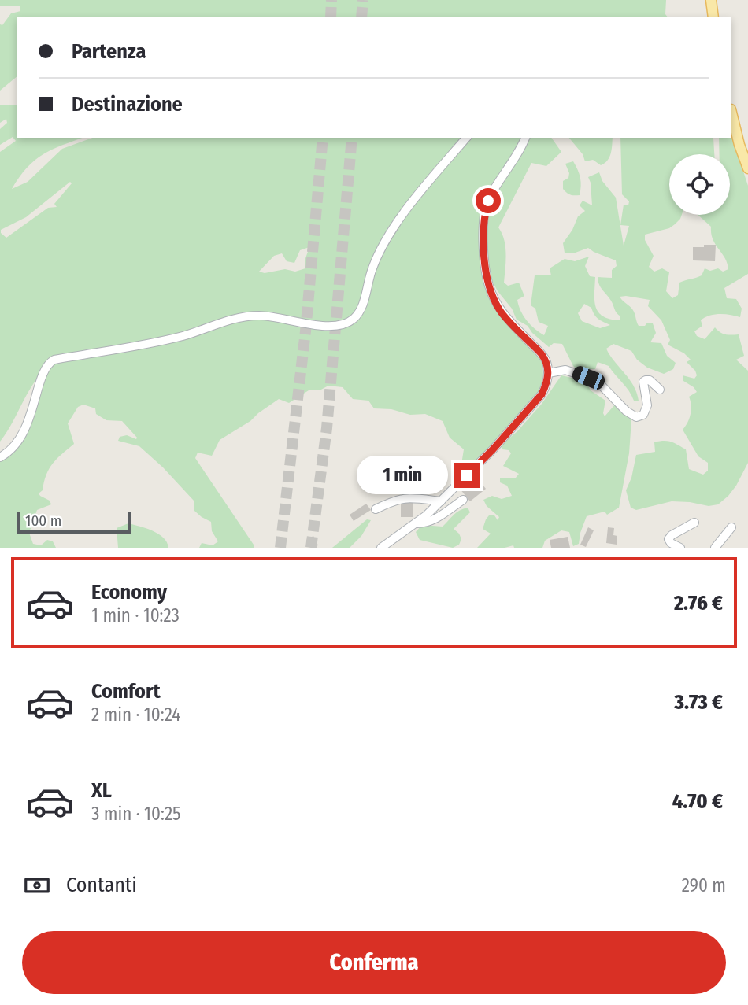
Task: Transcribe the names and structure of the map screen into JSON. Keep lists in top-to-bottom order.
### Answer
{
  "scale_bar": "100 m",
  "page": {
    "banner": ["Partenza", "Destinazione"],
    "bubble": "1 min",
    "scale": "100 m",
    "list": [
      {
        "name": "Economy",
        "note": "1 min · 10:23",
        "value": "2.76 €"
      },
      {
        "name": "Comfort",
        "note": "2 min · 10:24",
        "value": "3.73 €"
      },
      {
        "name": "XL",
        "note": "3 min · 10:25",
        "value": "4.70 €"
      }
    ],
    "pay": ["Contanti", "290 m"],
    "buttons": "Conferma"
  }
}
